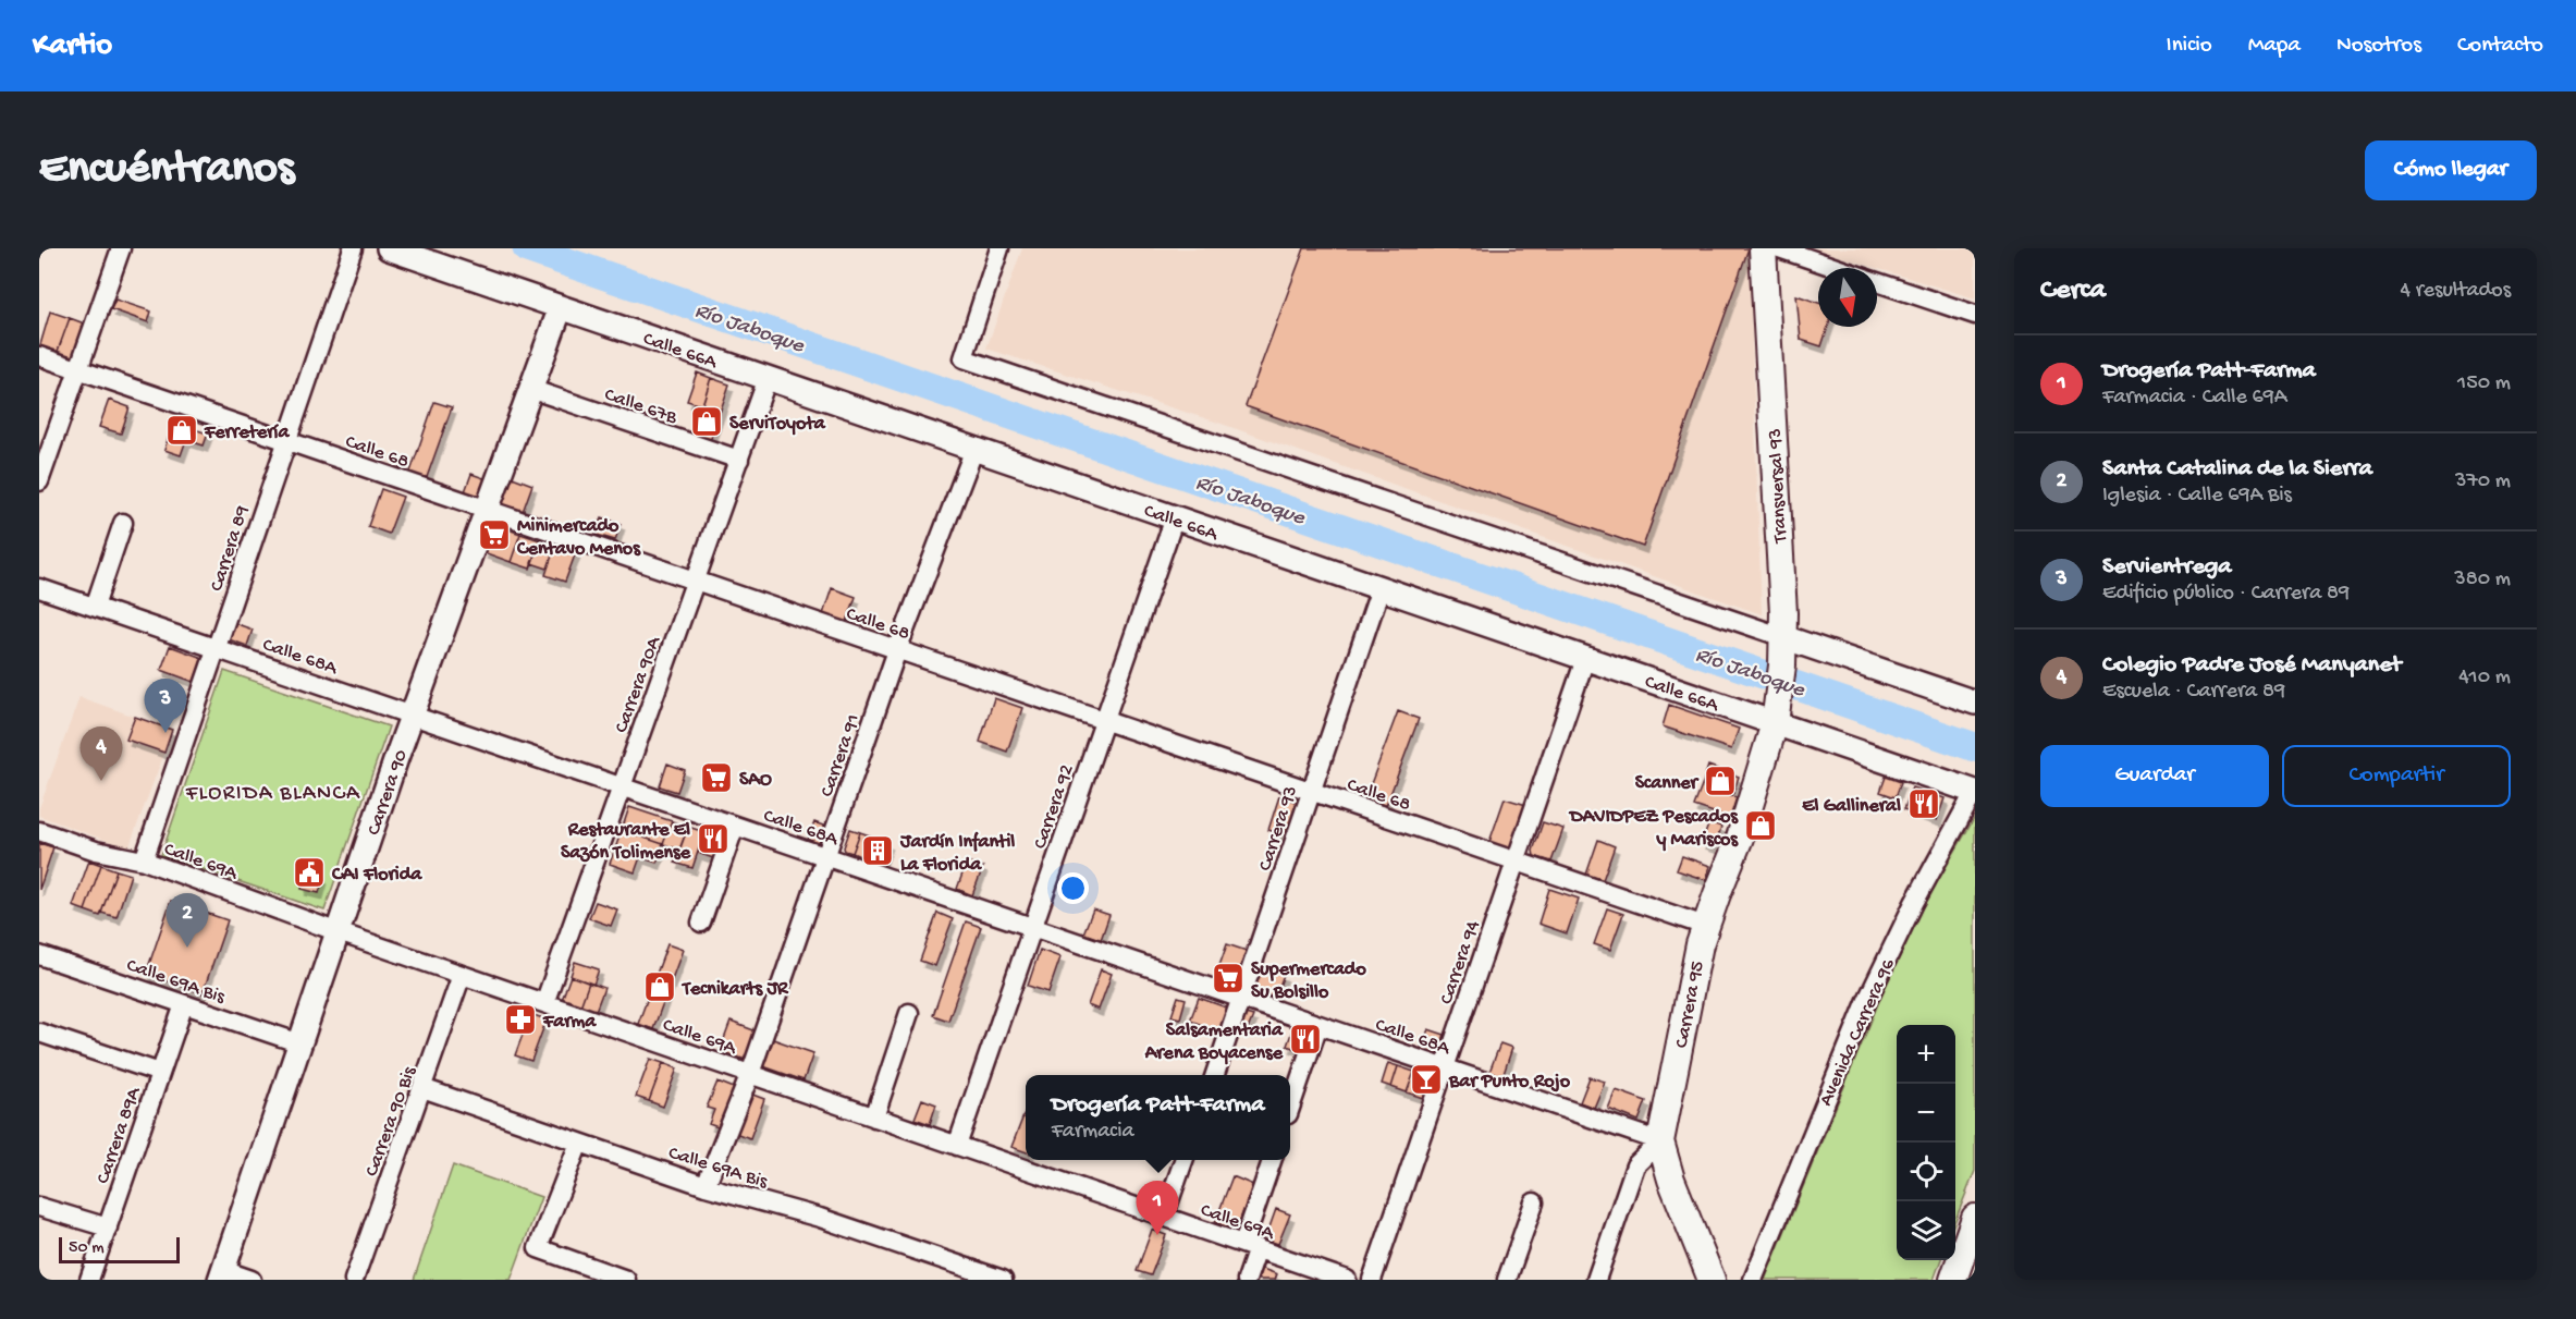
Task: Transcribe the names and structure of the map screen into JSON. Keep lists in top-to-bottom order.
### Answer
{
  "streets": {
    "main road": ["Transversal 93", "Carrera 95"],
    "street": [
      "Calle 66A",
      "Calle 67B",
      "Calle 68",
      "Carrera 89",
      "Calle 68A",
      "Carrera 90A",
      "Carrera 91",
      "Carrera 90",
      "Carrera 92",
      "Carrera 93",
      "Calle 69A",
      "Carrera 94",
      "Calle 69A Bis",
      "Avenida Carrera 96",
      "Carrera 90 Bis",
      "Carrera 89A"
    ]
  },
  "crossings": [
    ["Calle 66A", "Transversal 93"],
    ["Calle 66A", "Carrera 90A"],
    ["Calle 66A", "Carrera 91"],
    ["Calle 66A", "Carrera 90"],
    ["Calle 66A", "Carrera 92"],
    ["Calle 66A", "Carrera 93"],
    ["Calle 66A", "Carrera 94"],
    ["Calle 66A", "Carrera 95"],
    ["Calle 66A", "Avenida Carrera 96"],
    ["Calle 67B", "Carrera 90A"],
    ["Calle 67B", "Carrera 90"],
    ["Calle 68", "Carrera 89"],
    ["Calle 68", "Carrera 90A"],
    ["Calle 68", "Carrera 91"],
    ["Calle 68", "Carrera 90"],
    ["Calle 68", "Carrera 92"],
    ["Calle 68", "Carrera 93"],
    ["Calle 68", "Carrera 94"],
    ["Calle 68", "Carrera 95"],
    ["Transversal 93", "Carrera 95"],
    ["Carrera 89", "Calle 68A"],
    ["Carrera 89", "Calle 69A"],
    ["Calle 68A", "Carrera 90A"],
    ["Calle 68A", "Carrera 91"],
    ["Calle 68A", "Carrera 90"],
    ["Calle 68A", "Carrera 92"],
    ["Calle 68A", "Carrera 93"],
    ["Calle 68A", "Carrera 94"],
    ["Calle 68A", "Carrera 95"],
    ["Carrera 90A", "Calle 69A"],
    ["Carrera 91", "Calle 69A"],
    ["Carrera 91", "Calle 69A Bis"],
    ["Carrera 90", "Calle 69A"],
    ["Carrera 90", "Calle 69A Bis"],
    ["Carrera 92", "Calle 69A"],
    ["Calle 69A", "Carrera 90 Bis"],
    ["Calle 69A Bis", "Carrera 90 Bis"],
    ["Calle 69A Bis", "Carrera 89A"]
  ],
  "districts": ["FLORIDA BLANCA"],
  "water": ["Río Jaboque"],
  "places": {
    "shop": [
      "ServiToyota",
      "Ferretería",
      "Scanner",
      "DAVIDPEZ Pescados y Mariscos",
      "Tecnikarts JR"
    ],
    "supermarket": ["Minimercado Centavo Menos", "SAO", "Supermercado Su Bolsillo"],
    "restaurant": ["El Gallineral", "Restaurante El Sazón Tolimense", "Salsamentaria Arena Boyacense"],
    "building": ["Jardín Infantil La Florida"],
    "public building": ["CAI Florida"],
    "pharmacy": ["Farma"],
    "bar": ["Bar Punto Rojo"]
  },
  "scale_bar": "50 m",
  "north": "bottom",
  "page": {
    "header": "Kartio",
    "nav": [
      "Inicio",
      "Mapa",
      "Nosotros",
      "Contacto"
    ],
    "buttons": [
      "Cómo llegar",
      ["Guardar", "Compartir"]
    ],
    "title": "Encuéntranos",
    "heading": ["Cerca", "4 resultados"],
    "list": [
      {
        "mark": "1",
        "name": "Drogería Patt-Farma",
        "note": "Farmacia · Calle 69A",
        "value": "150 m"
      },
      {
        "mark": "2",
        "name": "Santa Catalina de la Sierra",
        "note": "Iglesia · Calle 69A Bis",
        "value": "370 m"
      },
      {
        "mark": "3",
        "name": "Servientrega",
        "note": "Edificio público · Carrera 89",
        "value": "380 m"
      },
      {
        "mark": "4",
        "name": "Colegio Padre José Manyanet",
        "note": "Escuela · Carrera 89",
        "value": "410 m"
      }
    ],
    "pins": [
      "3",
      "4",
      "2",
      "1"
    ],
    "map_buttons": ["+", "−"],
    "popup": ["Drogería Patt-Farma", "Farmacia"],
    "scale": "50 m"
  }
}
